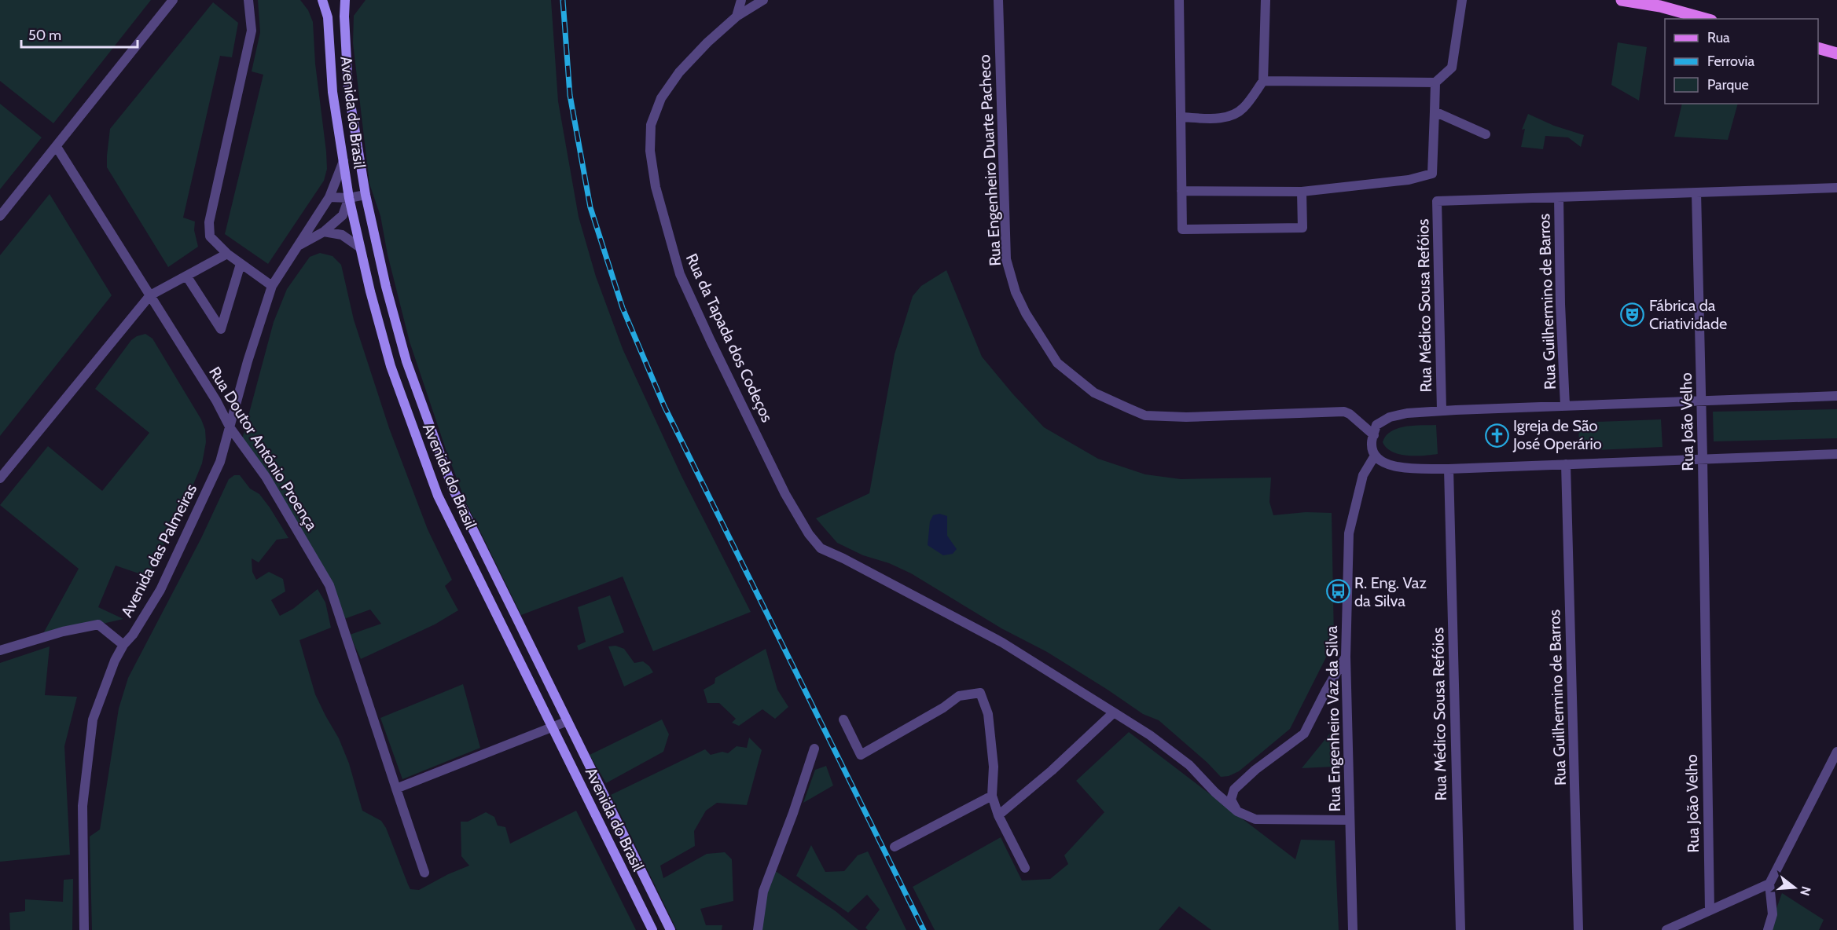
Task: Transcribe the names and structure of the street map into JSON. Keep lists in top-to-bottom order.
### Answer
{
  "streets": {
    "main road": ["Avenida do Brasil"],
    "street": [
      "Rua Engenheiro Duarte Pacheco",
      "Rua Guilhermino de Barros",
      "Rua Médico Sousa Refóios",
      "Rua da Tapada dos Codeços",
      "Rua João Velho",
      "Rua Doutor António Proença",
      "Avenida das Palmeiras",
      "Rua Engenheiro Vaz da Silva"
    ]
  },
  "crossings": [
    ["Avenida do Brasil", "Avenida das Palmeiras"],
    ["Rua Guilhermino de Barros", "Rua Médico Sousa Refóios"],
    ["Rua Doutor António Proença", "Avenida das Palmeiras"]
  ],
  "places": {
    "theatre": ["Fábrica da Criatividade"],
    "church": ["Igreja de São José Operário"],
    "bus stop": ["R. Eng. Vaz da Silva"]
  },
  "legend": ["Rua", "Ferrovia", "Parque"],
  "scale_bar": "50 m",
  "north": "right"
}
